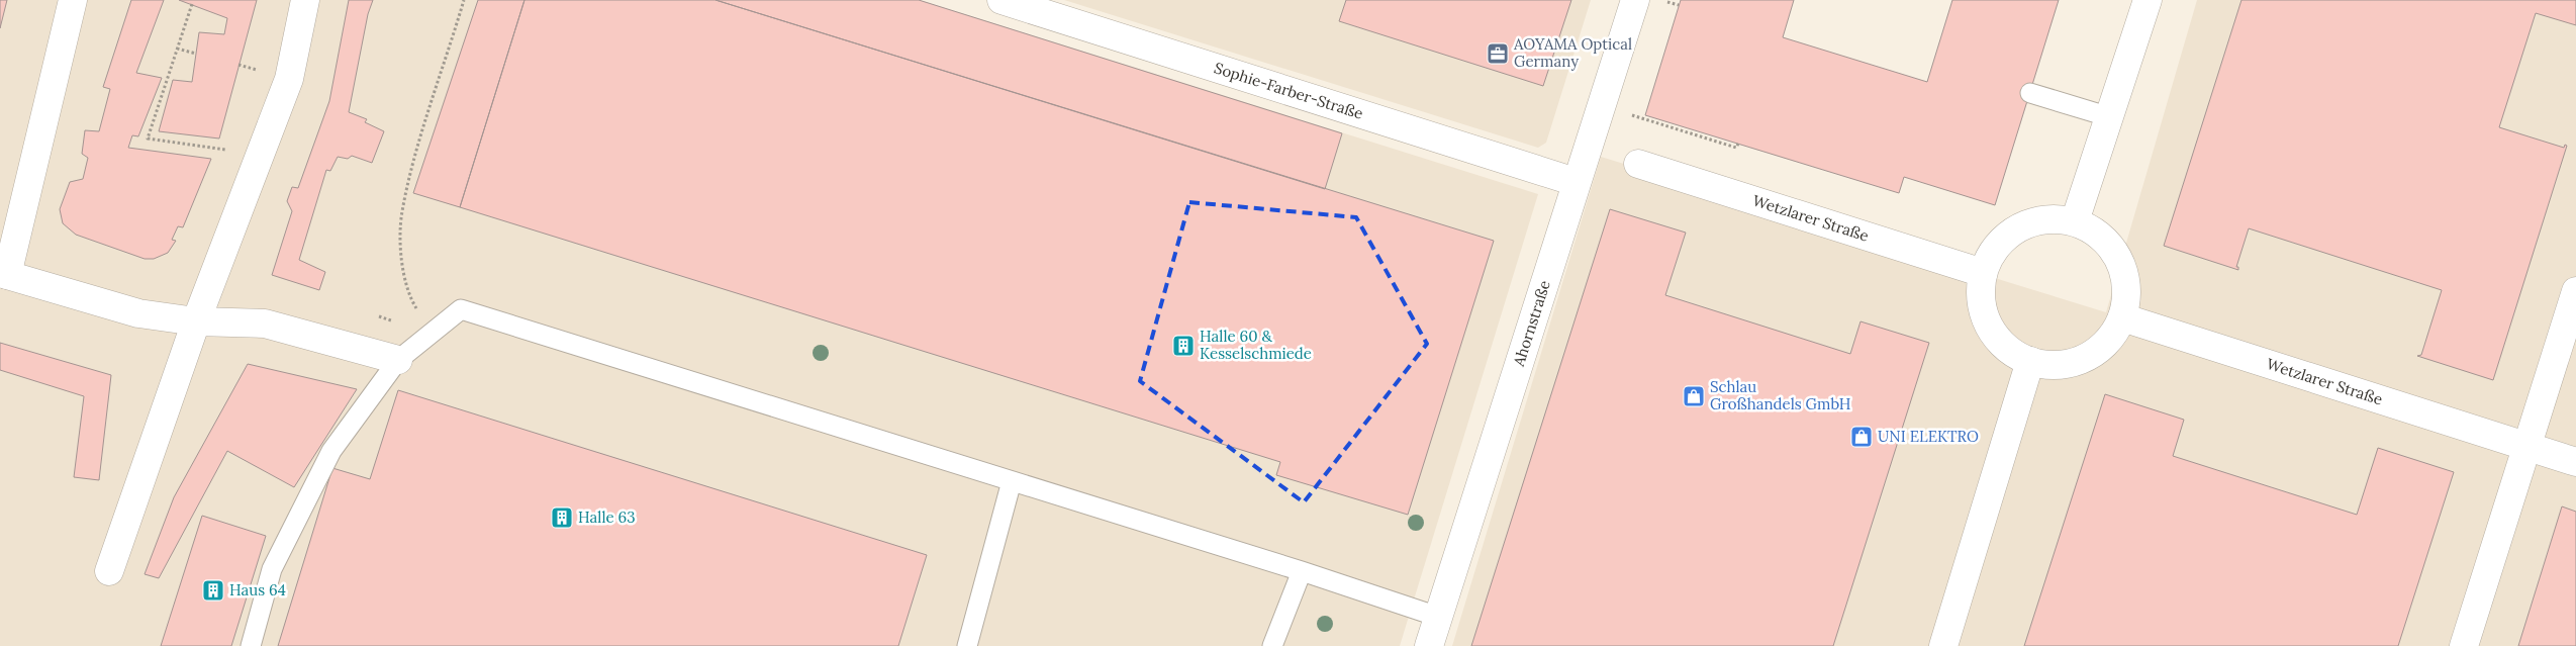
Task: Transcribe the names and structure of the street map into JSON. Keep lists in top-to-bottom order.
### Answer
{
  "streets": {
    "street": ["Sophie-Farber-Straße", "Wetzlarer Straße", "Ahornstraße"]
  },
  "crossings": [
    ["Sophie-Farber-Straße", "Ahornstraße"]
  ],
  "places": {
    "office": ["AOYAMA Optical Germany"],
    "building": ["Halle 60 & Kesselschmiede", "Halle 63", "Haus 64"],
    "shop": ["Schlau Großhandels GmbH", "UNI ELEKTRO"]
  }
}
